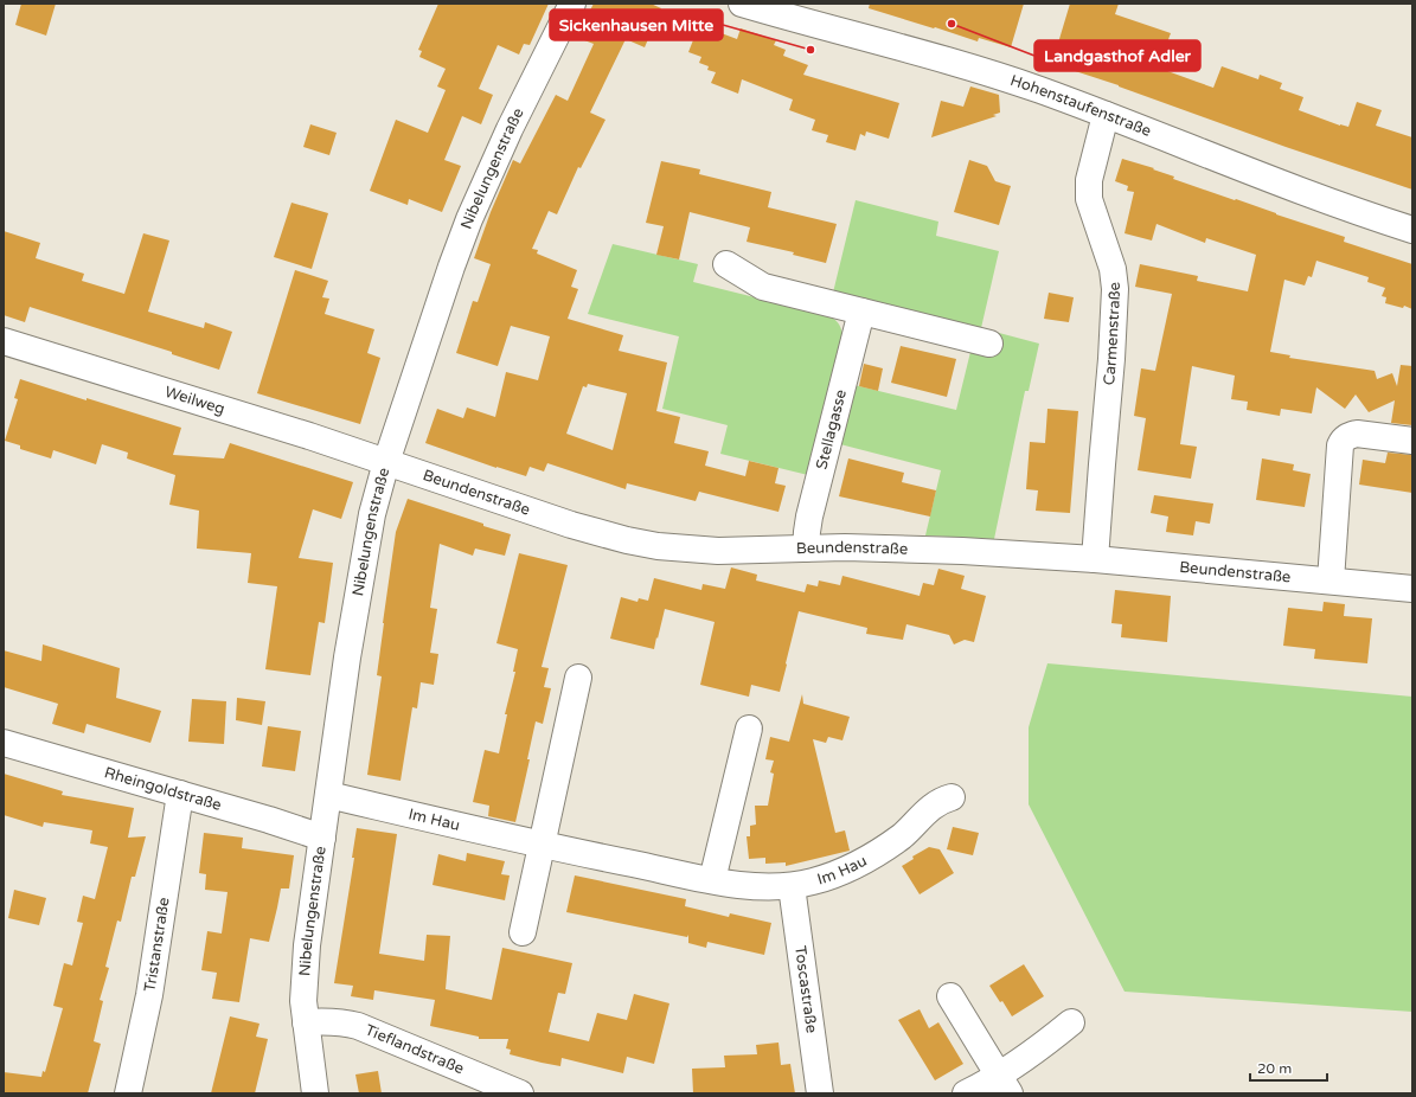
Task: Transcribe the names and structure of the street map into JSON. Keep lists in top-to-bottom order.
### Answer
{
  "streets": {
    "street": [
      "Hohenstaufenstraße",
      "Nibelungenstraße",
      "Carmenstraße",
      "Weilweg",
      "Stellagasse",
      "Beundenstraße",
      "Rheingoldstraße",
      "Im Hau",
      "Tristanstraße",
      "Toscastraße",
      "Tieflandstraße"
    ]
  },
  "crossings": [
    ["Hohenstaufenstraße", "Carmenstraße"],
    ["Nibelungenstraße", "Weilweg"],
    ["Nibelungenstraße", "Beundenstraße"],
    ["Nibelungenstraße", "Rheingoldstraße"],
    ["Nibelungenstraße", "Im Hau"],
    ["Nibelungenstraße", "Tieflandstraße"],
    ["Carmenstraße", "Beundenstraße"],
    ["Weilweg", "Beundenstraße"],
    ["Stellagasse", "Beundenstraße"],
    ["Rheingoldstraße", "Tristanstraße"],
    ["Im Hau", "Toscastraße"]
  ],
  "places": ["Landgasthof Adler", "Sickenhausen Mitte"],
  "scale_bar": "20 m"
}
